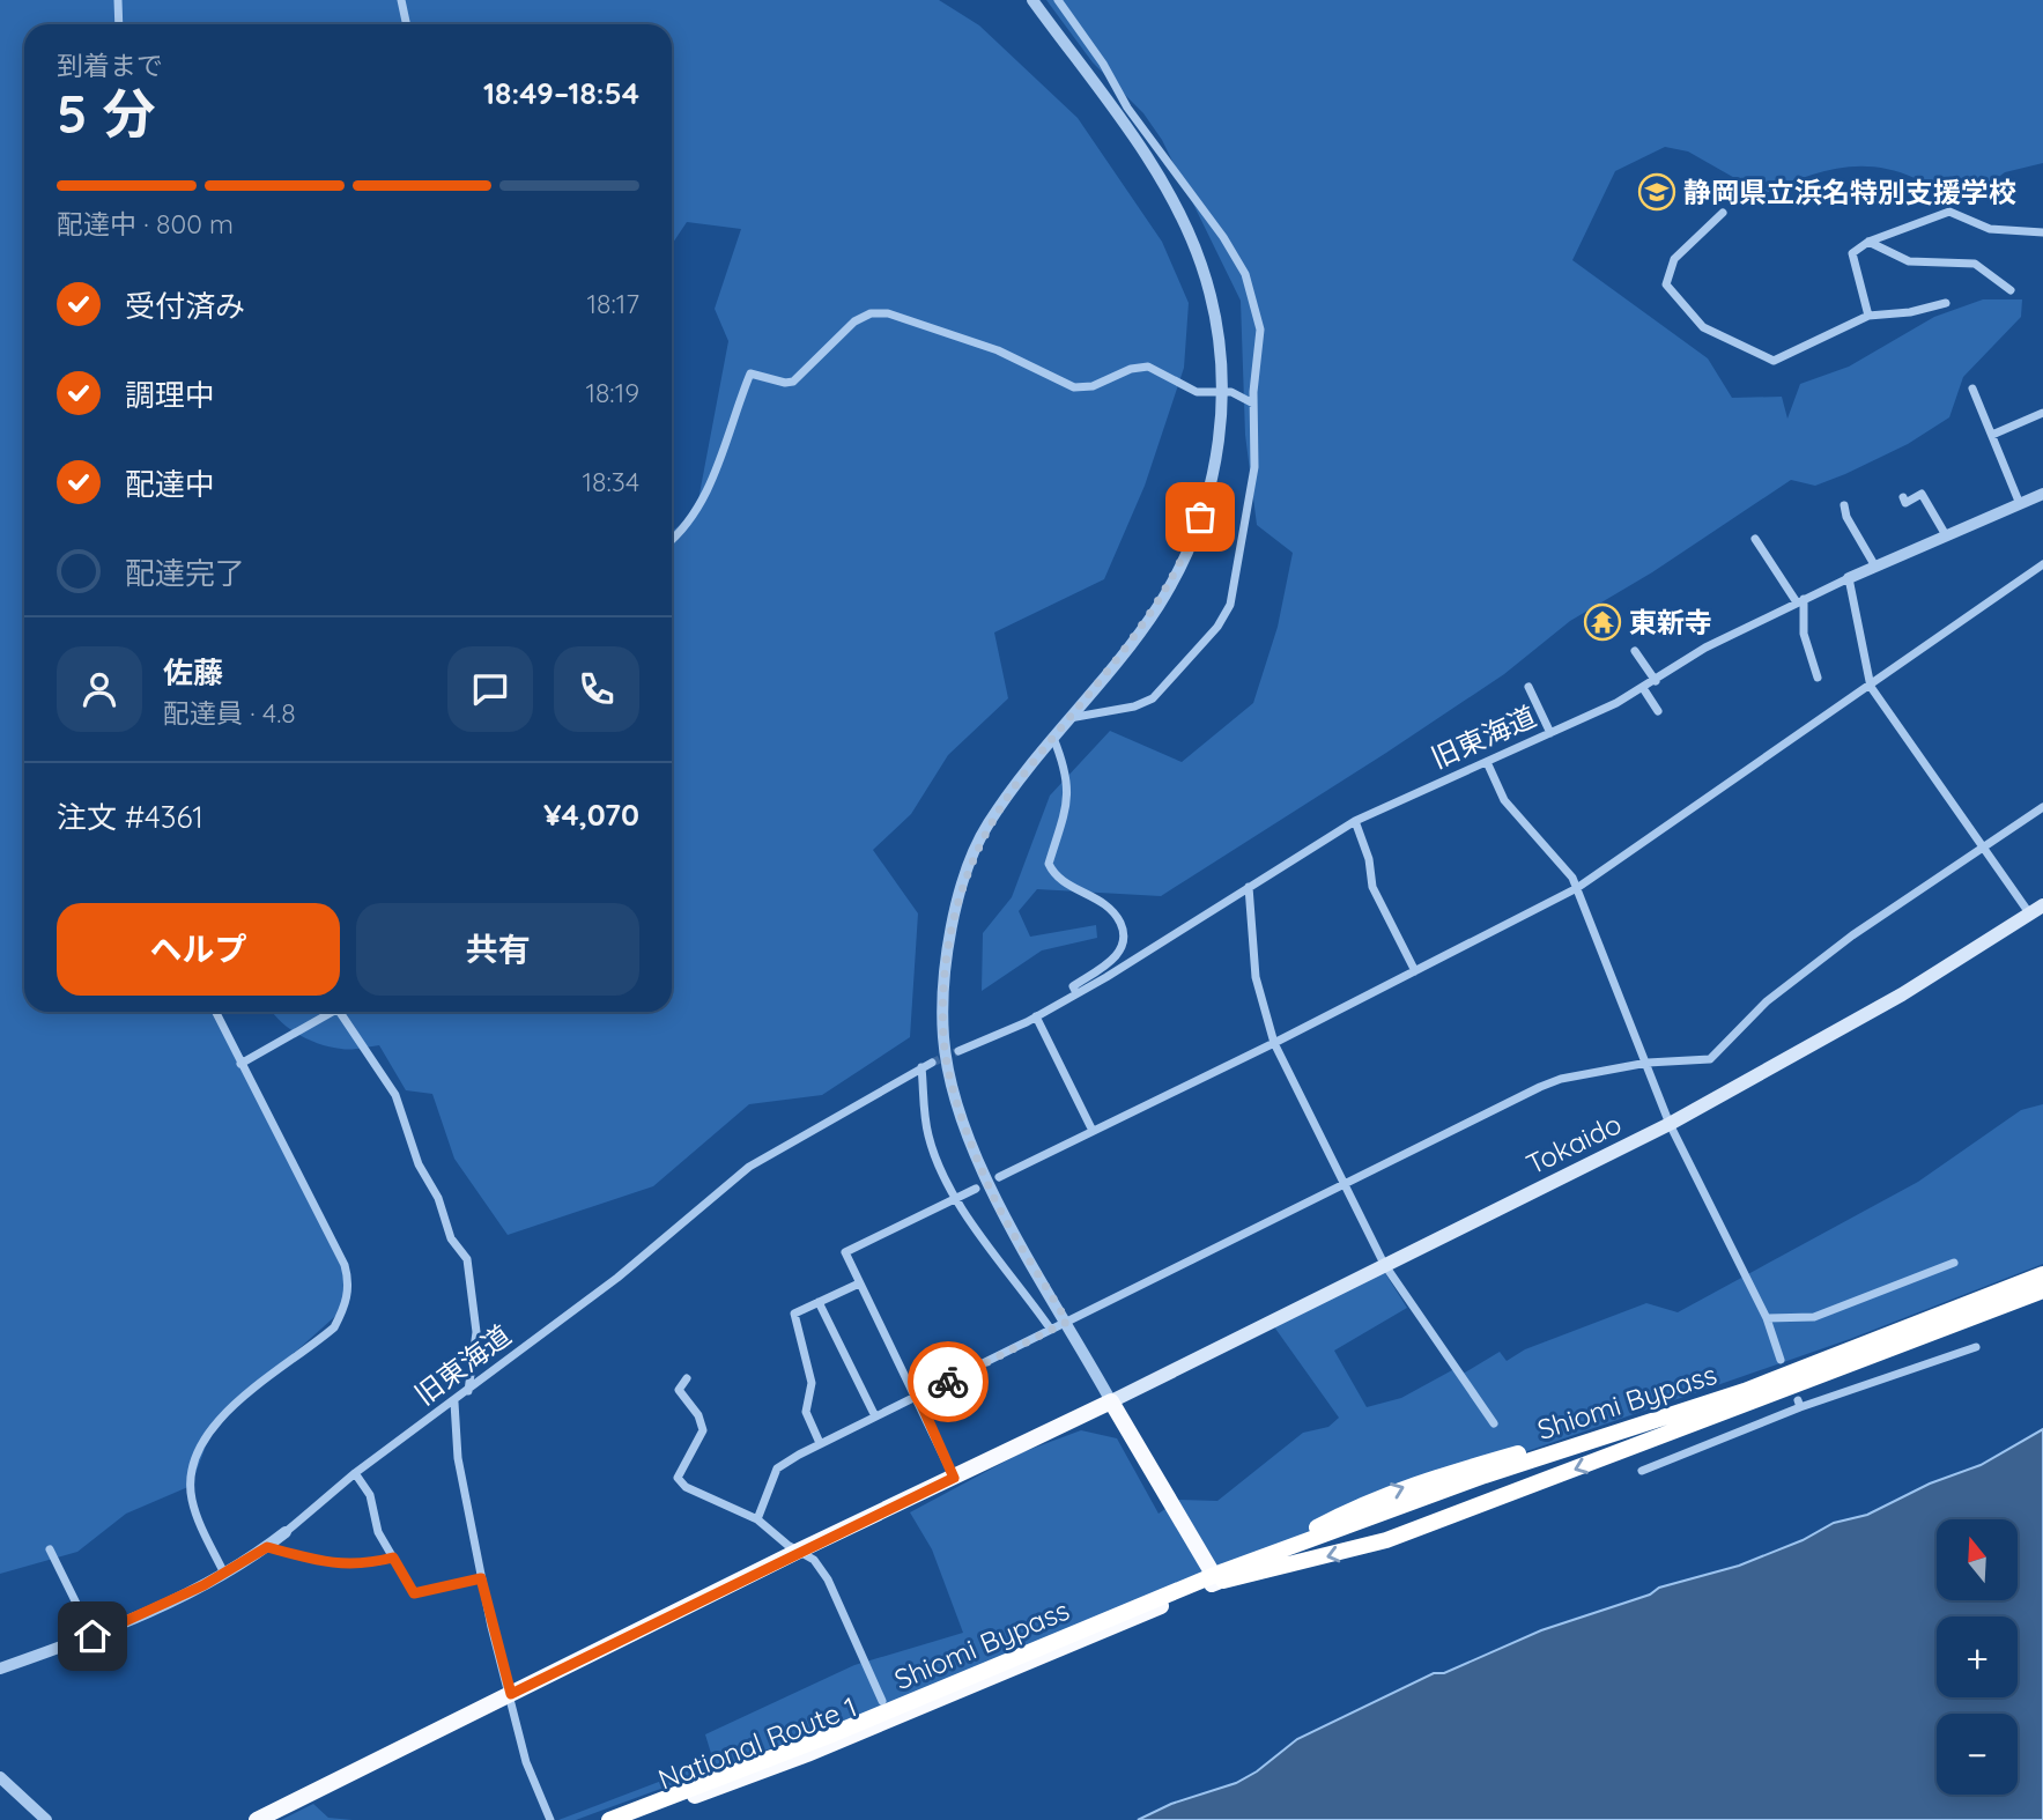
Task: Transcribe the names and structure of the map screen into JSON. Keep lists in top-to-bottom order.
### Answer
{
  "streets": {
    "highway": ["Shiomi Bypass", "National Route 1"],
    "main road": ["Tokaido"],
    "street": ["旧東海道"]
  },
  "places": {
    "school or university": ["静岡県立浜名特別支援学校"],
    "temple": ["東新寺"]
  },
  "north": "top",
  "page": {
    "heading": ["5 分", "到着まで", "18:49–18:54"],
    "panel": [
      "佐藤",
      "配達員 · 4.8",
      "注文 #4361",
      "¥4,070"
    ],
    "bar": "配達中 · 800 m",
    "list": [
      ["受付済み", "18:17"],
      ["調理中", "18:19"],
      ["配達中", "18:34"],
      "配達完了"
    ],
    "buttons": ["ヘルプ", "共有"],
    "map_buttons": ["+", "−"]
  }
}
